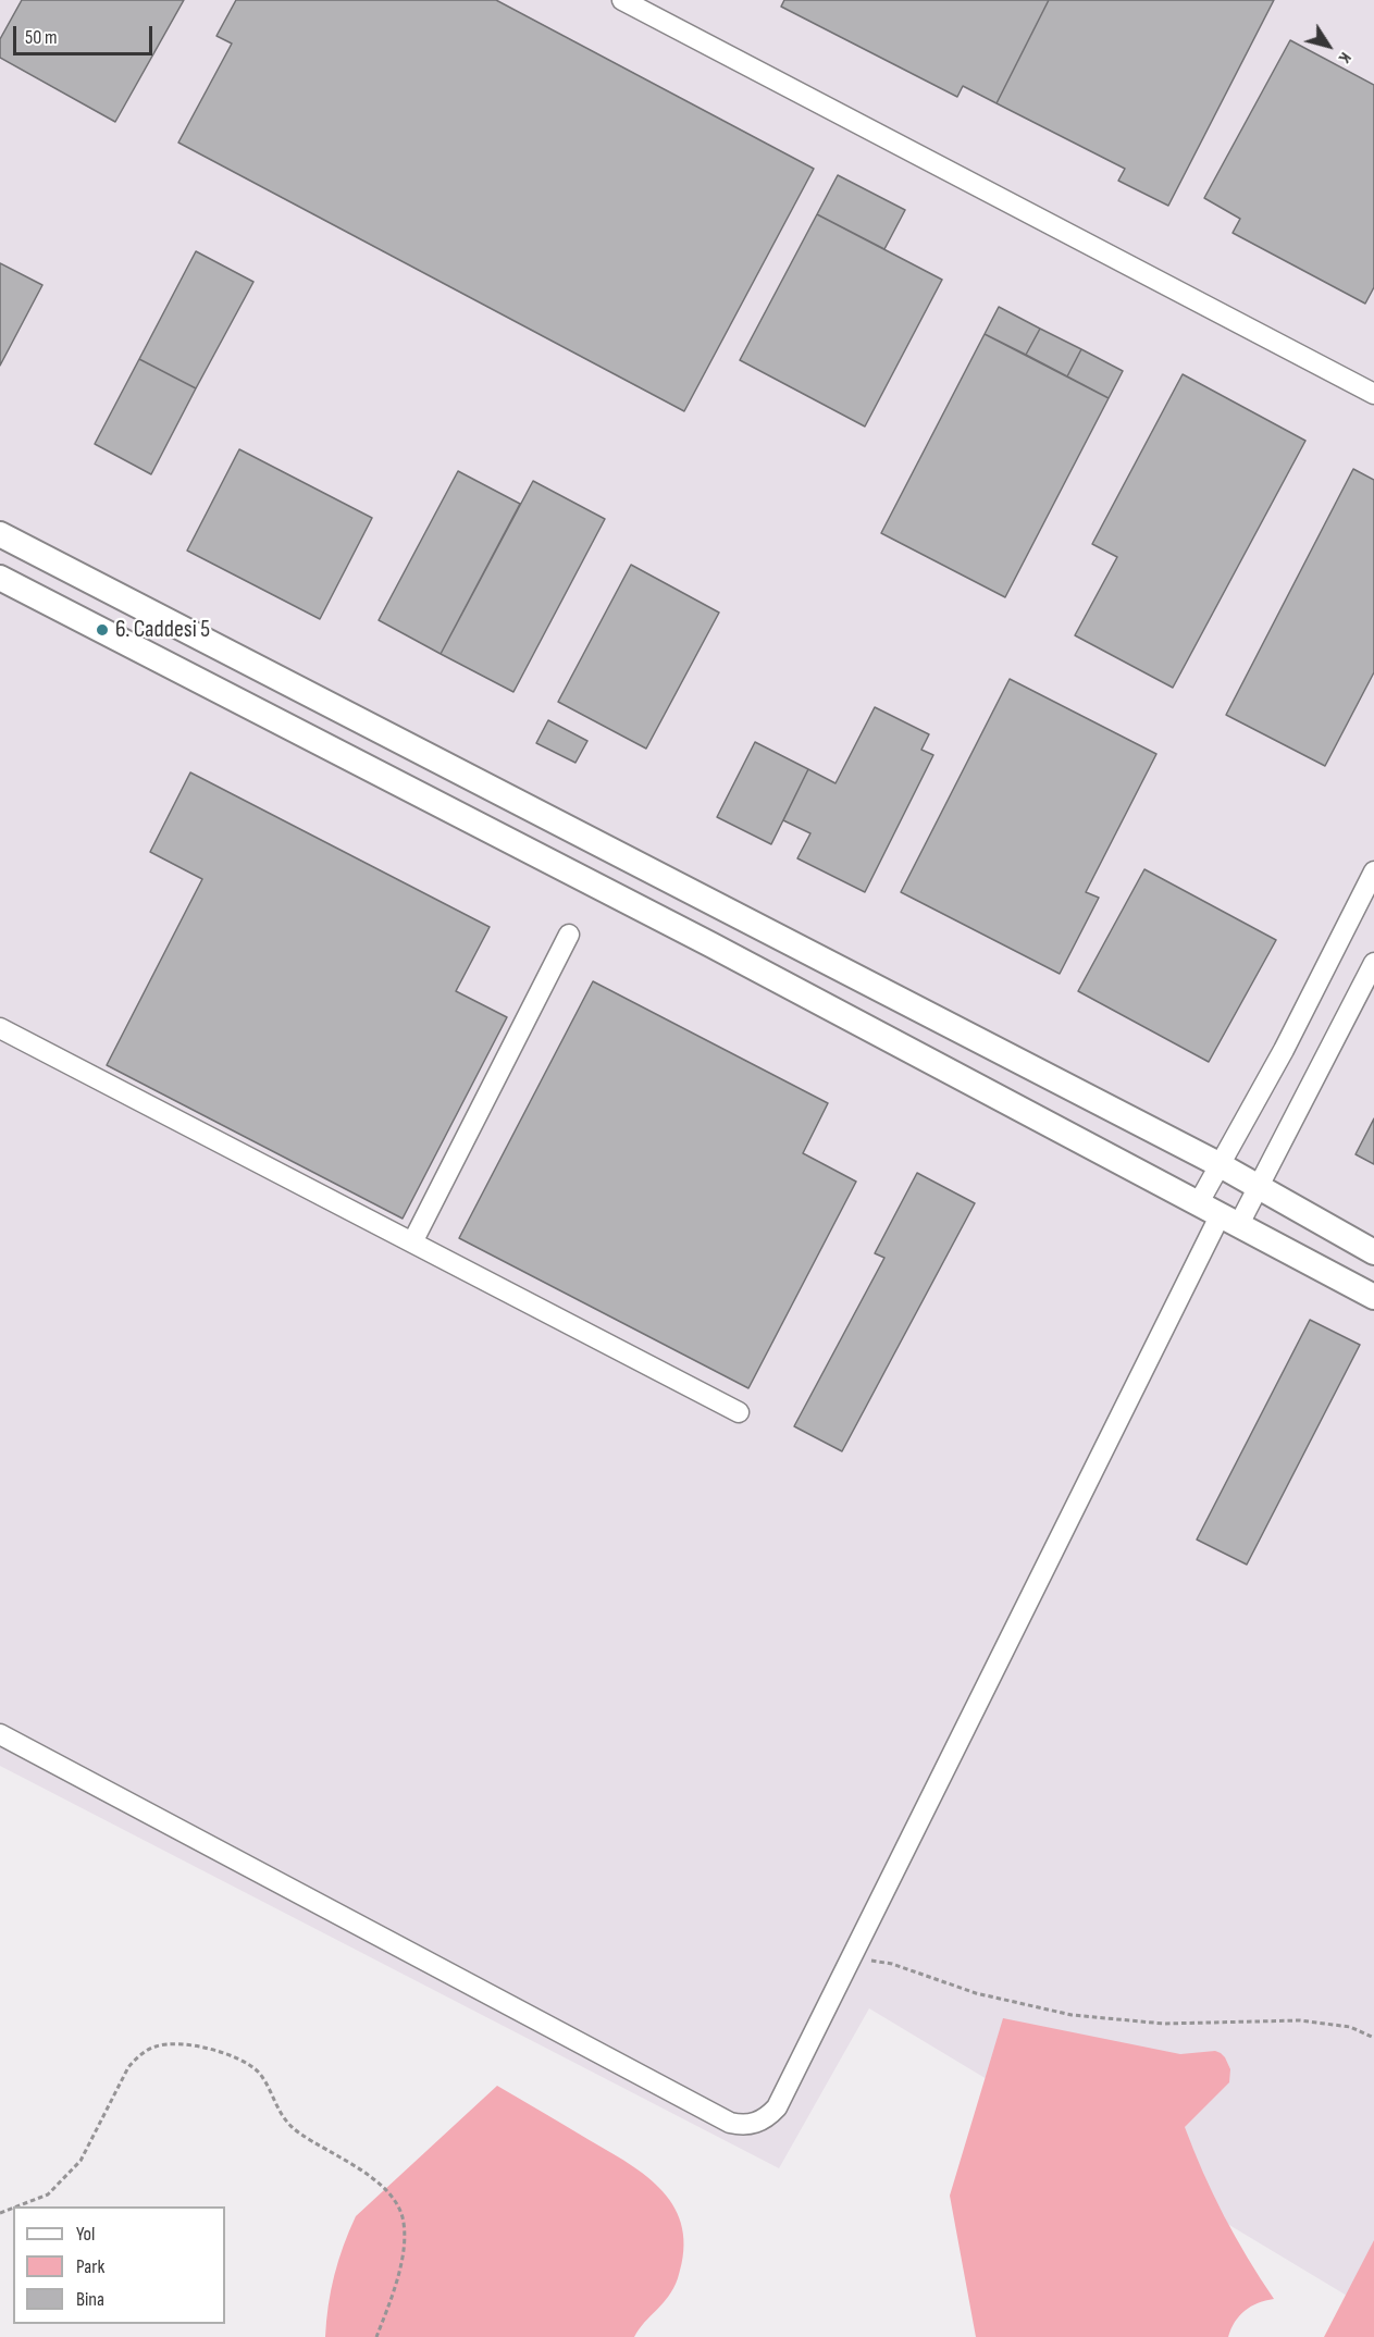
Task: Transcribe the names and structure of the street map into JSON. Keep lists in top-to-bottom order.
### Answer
{
  "places": ["6. Caddesi 5"],
  "legend": ["Yol", "Park", "Bina"],
  "scale_bar": "50 m",
  "north": "bottom right"
}
